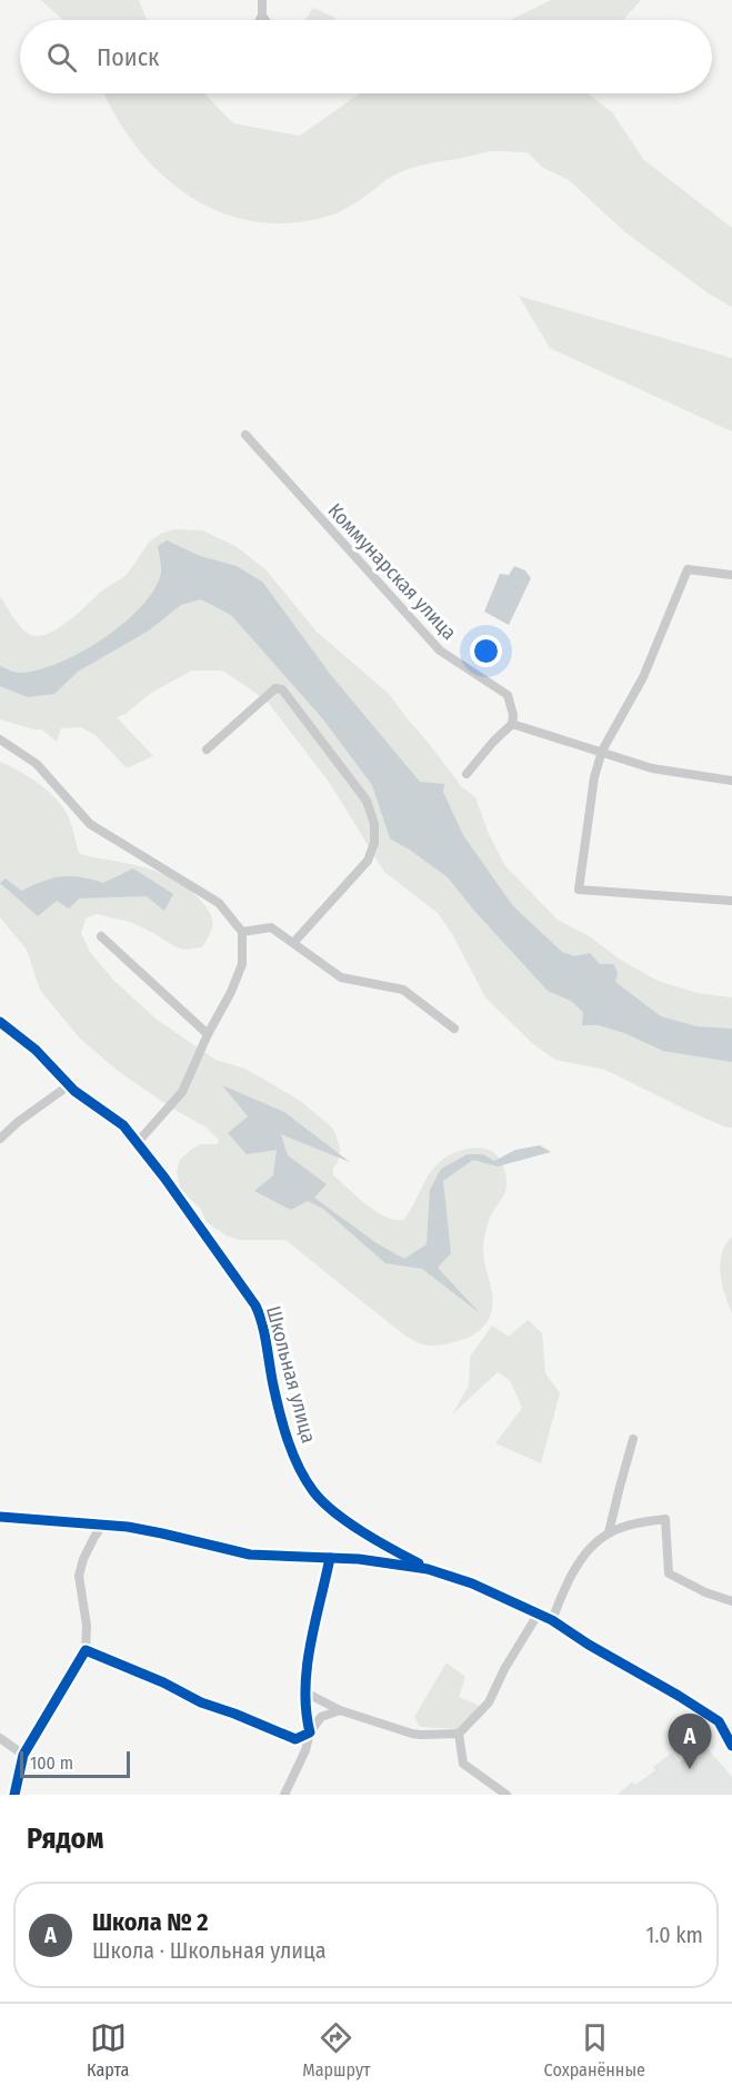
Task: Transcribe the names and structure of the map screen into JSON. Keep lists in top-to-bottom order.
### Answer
{
  "streets": {
    "street": ["Коммунарская улица", "Школьная улица"]
  },
  "scale_bar": "100 m",
  "page": {
    "search": "Поиск",
    "pins": "A",
    "scale": "100 m",
    "heading": "Рядом",
    "list": [
      {
        "mark": "A",
        "name": "Школа № 2",
        "note": "Школа · Школьная улица",
        "value": "1.0 km"
      }
    ],
    "nav": ["Карта", "Маршрут", "Сохранённые"]
  }
}
